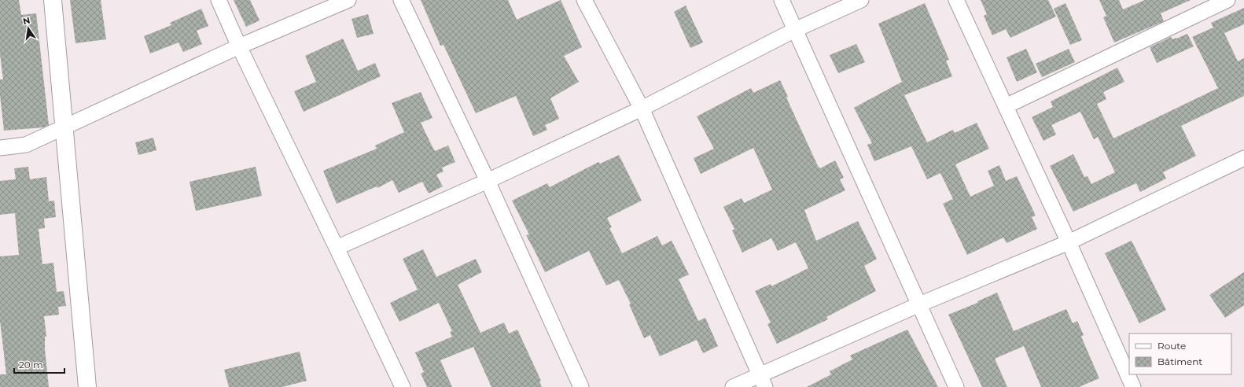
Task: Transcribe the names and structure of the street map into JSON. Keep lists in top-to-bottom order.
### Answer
{
  "legend": ["Route", "Bâtiment"],
  "scale_bar": "20 m",
  "north": "top"
}
